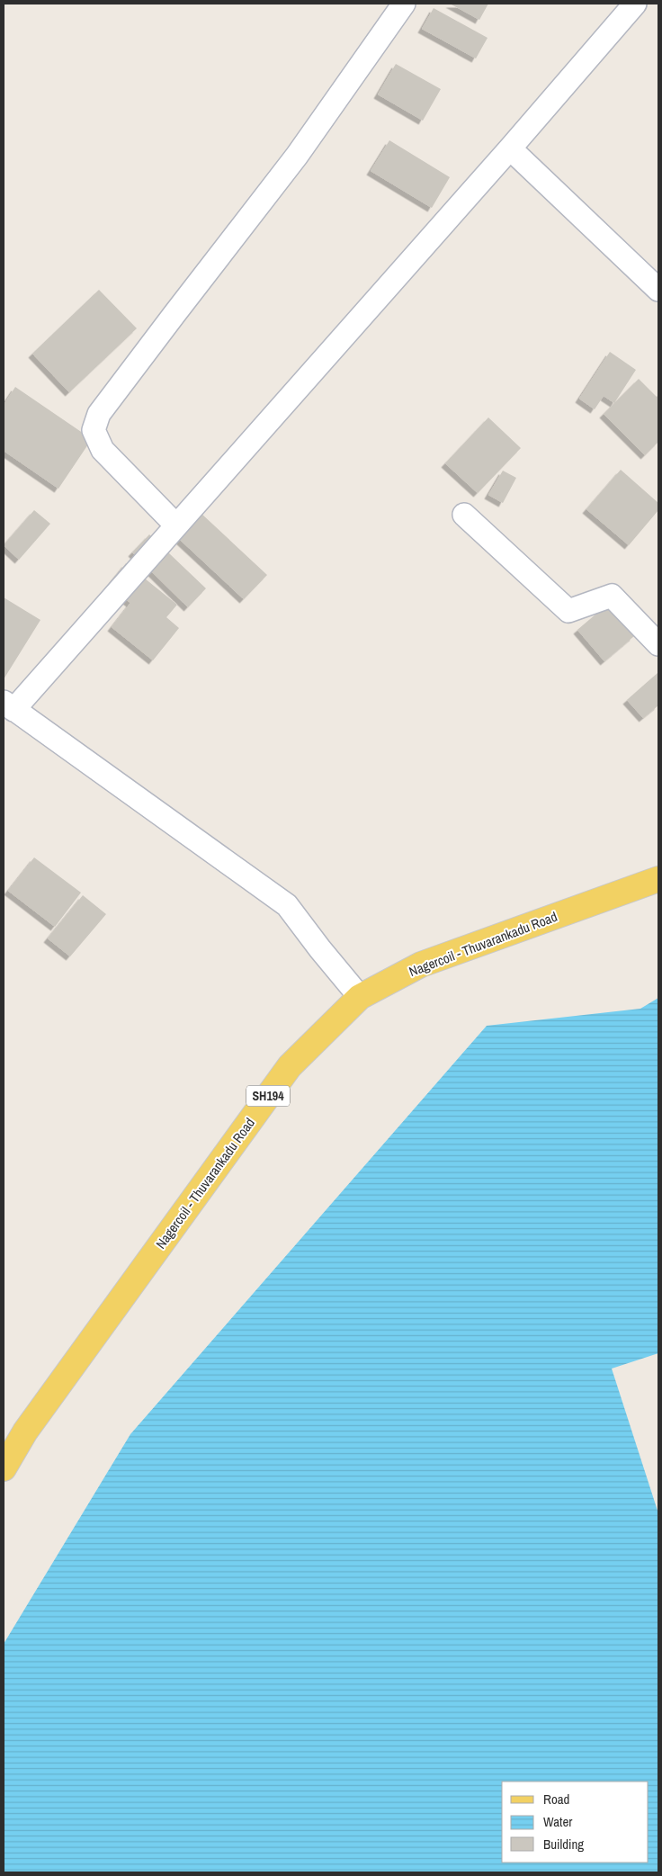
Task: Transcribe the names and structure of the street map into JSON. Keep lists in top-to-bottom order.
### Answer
{
  "streets": {
    "main road": ["Nagercoil - Thuvarankadu Road", "SH194"]
  },
  "legend": ["Road", "Water", "Building"]
}
